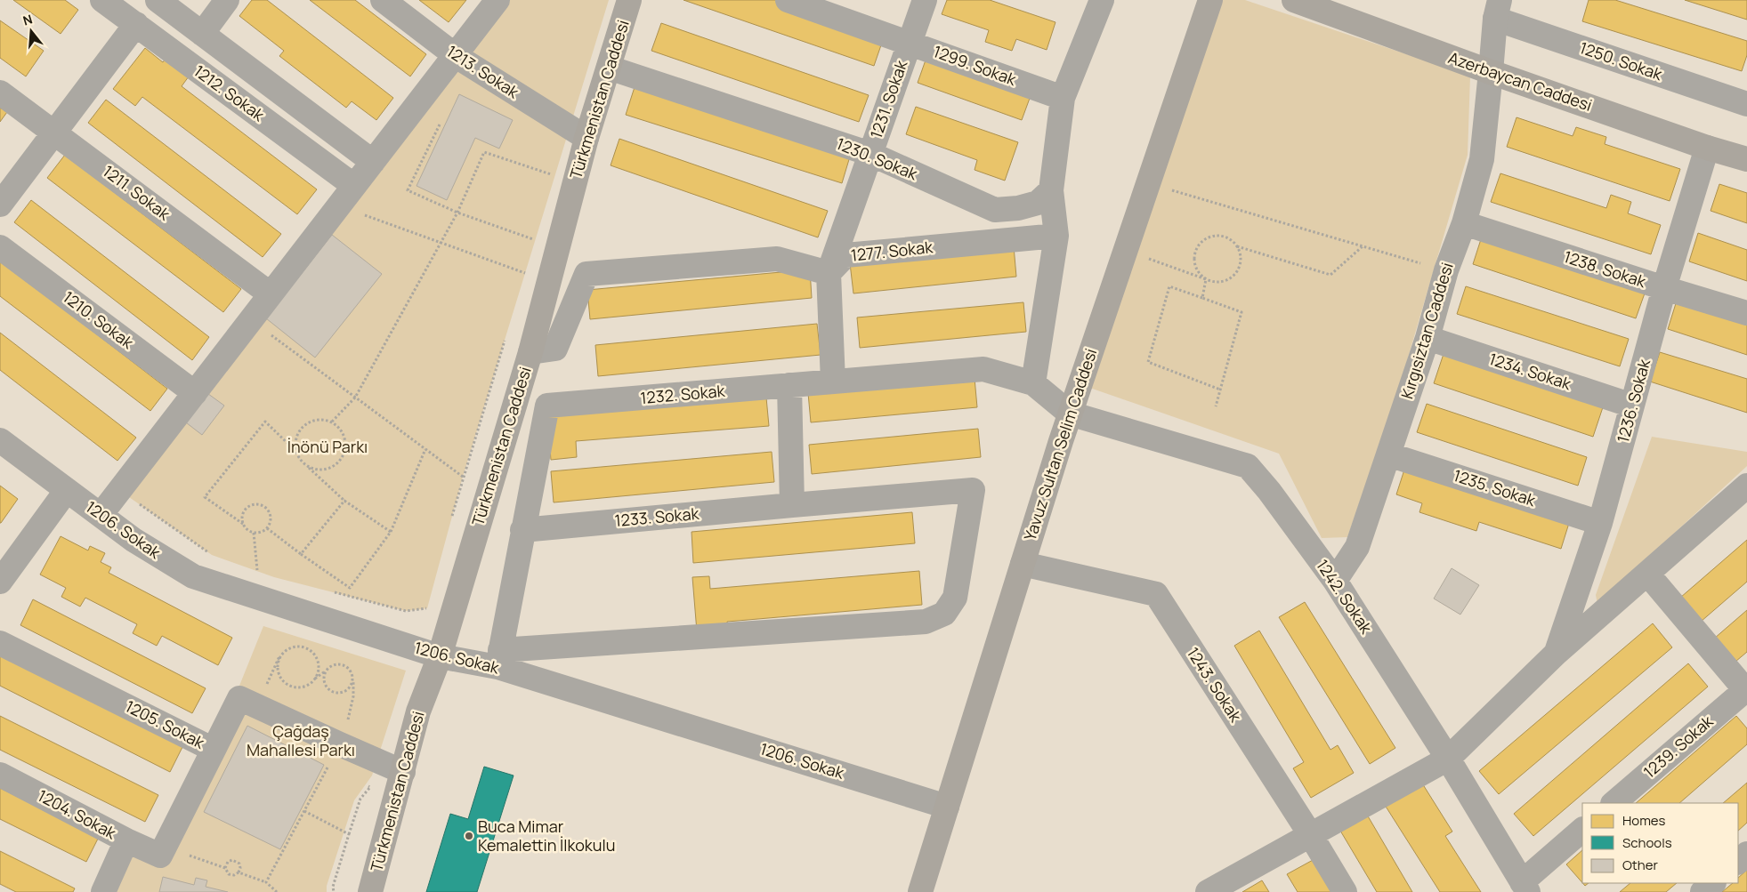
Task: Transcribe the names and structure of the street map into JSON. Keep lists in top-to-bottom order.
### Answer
{
  "streets": {
    "main road": ["Azerbaycan Caddesi", "Türkmenistan Caddesi", "Yavuz Sultan Selim Caddesi"],
    "street": [
      "1250. Sokak",
      "1299. Sokak",
      "1213. Sokak",
      "1212. Sokak",
      "1231. Sokak",
      "1230. Sokak",
      "1211. Sokak",
      "1277. Sokak",
      "1238. Sokak",
      "1210. Sokak",
      "Kırgısiztan Caddesi",
      "1234. Sokak",
      "1232. Sokak",
      "1236. Sokak",
      "1235. Sokak",
      "1233. Sokak",
      "1206. Sokak",
      "1242. Sokak",
      "1243. Sokak",
      "1205. Sokak",
      "1239. Sokak",
      "1204. Sokak"
    ]
  },
  "crossings": [
    ["1250. Sokak", "Kırgısiztan Caddesi"],
    ["1299. Sokak", "1231. Sokak"],
    ["1213. Sokak", "Türkmenistan Caddesi"],
    ["Azerbaycan Caddesi", "Kırgısiztan Caddesi"],
    ["Azerbaycan Caddesi", "1236. Sokak"],
    ["Türkmenistan Caddesi", "1230. Sokak"],
    ["Türkmenistan Caddesi", "1206. Sokak"],
    ["1231. Sokak", "1230. Sokak"],
    ["1231. Sokak", "1277. Sokak"],
    ["1231. Sokak", "1232. Sokak"],
    ["1238. Sokak", "Kırgısiztan Caddesi"],
    ["1238. Sokak", "1236. Sokak"],
    ["Kırgısiztan Caddesi", "1234. Sokak"],
    ["Kırgısiztan Caddesi", "1235. Sokak"],
    ["Kırgısiztan Caddesi", "1242. Sokak"],
    ["1234. Sokak", "1236. Sokak"],
    ["1232. Sokak", "Yavuz Sultan Selim Caddesi"],
    ["1232. Sokak", "1233. Sokak"],
    ["1232. Sokak", "1206. Sokak"],
    ["1232. Sokak", "1242. Sokak"],
    ["1236. Sokak", "1235. Sokak"],
    ["1236. Sokak", "1242. Sokak"],
    ["1236. Sokak", "1243. Sokak"],
    ["Yavuz Sultan Selim Caddesi", "1206. Sokak"],
    ["Yavuz Sultan Selim Caddesi", "1242. Sokak"],
    ["Yavuz Sultan Selim Caddesi", "1243. Sokak"],
    ["1233. Sokak", "1206. Sokak"],
    ["1205. Sokak", "1204. Sokak"]
  ],
  "parks": ["İnönü Parkı", "Çağdaş Mahallesi Parkı"],
  "places": ["Buca Mimar Kemalettin İlkokulu"],
  "legend": ["Homes", "Schools", "Other"],
  "north": "top"
}
